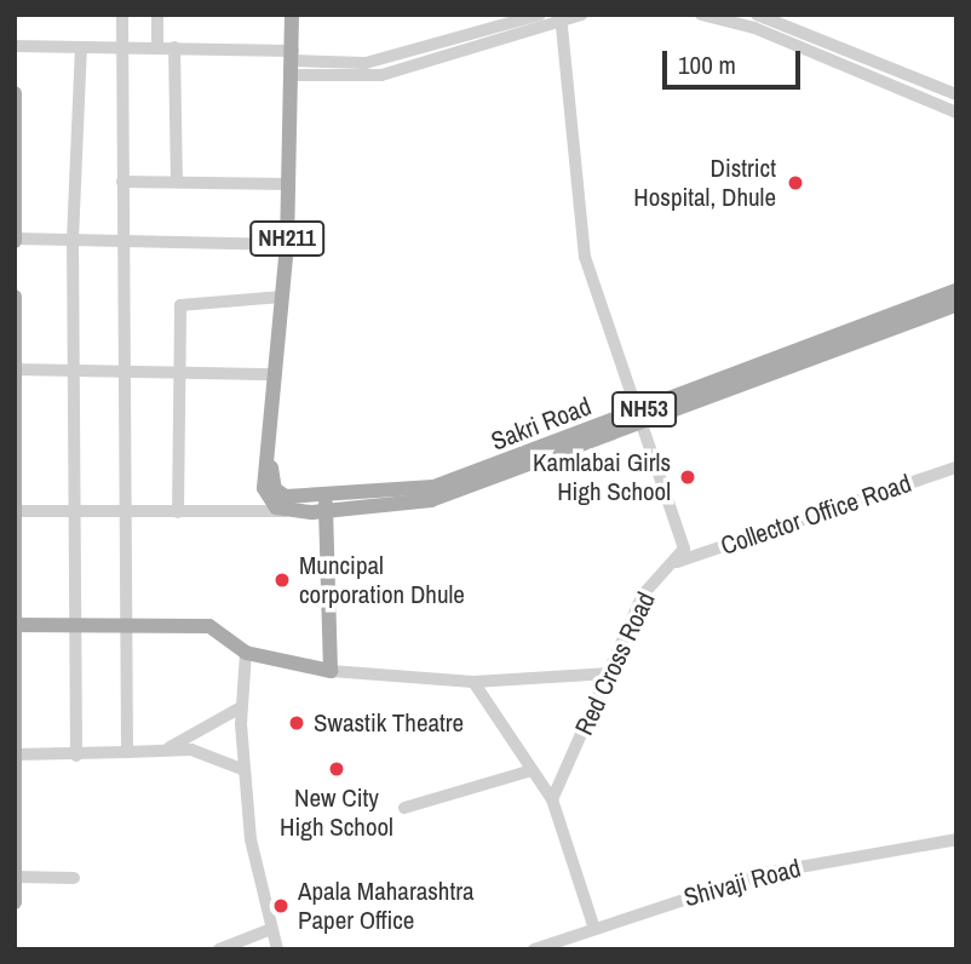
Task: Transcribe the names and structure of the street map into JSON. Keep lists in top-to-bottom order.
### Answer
{
  "streets": {
    "main road": ["NH211"],
    "street": ["Collector Office Road", "Red Cross Road", "Shivaji Road"]
  },
  "crossings": [
    ["Collector Office Road", "Red Cross Road"]
  ],
  "places": [
    "District Hospital, Dhule",
    "Kamlabai Girls High School",
    "Muncipal corporation Dhule",
    "Swastik Theatre",
    "New City High School",
    "Apala Maharashtra Paper Office"
  ],
  "scale_bar": "100 m"
}
